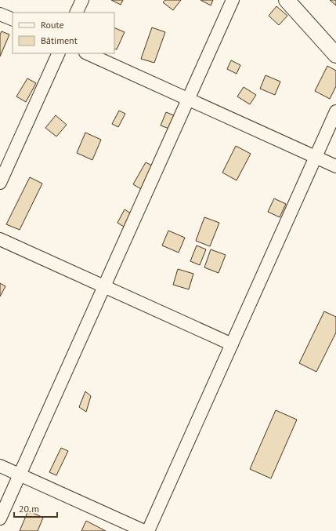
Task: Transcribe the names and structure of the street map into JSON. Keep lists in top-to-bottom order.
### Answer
{
  "legend": ["Route", "Bâtiment"],
  "scale_bar": "20 m"
}
